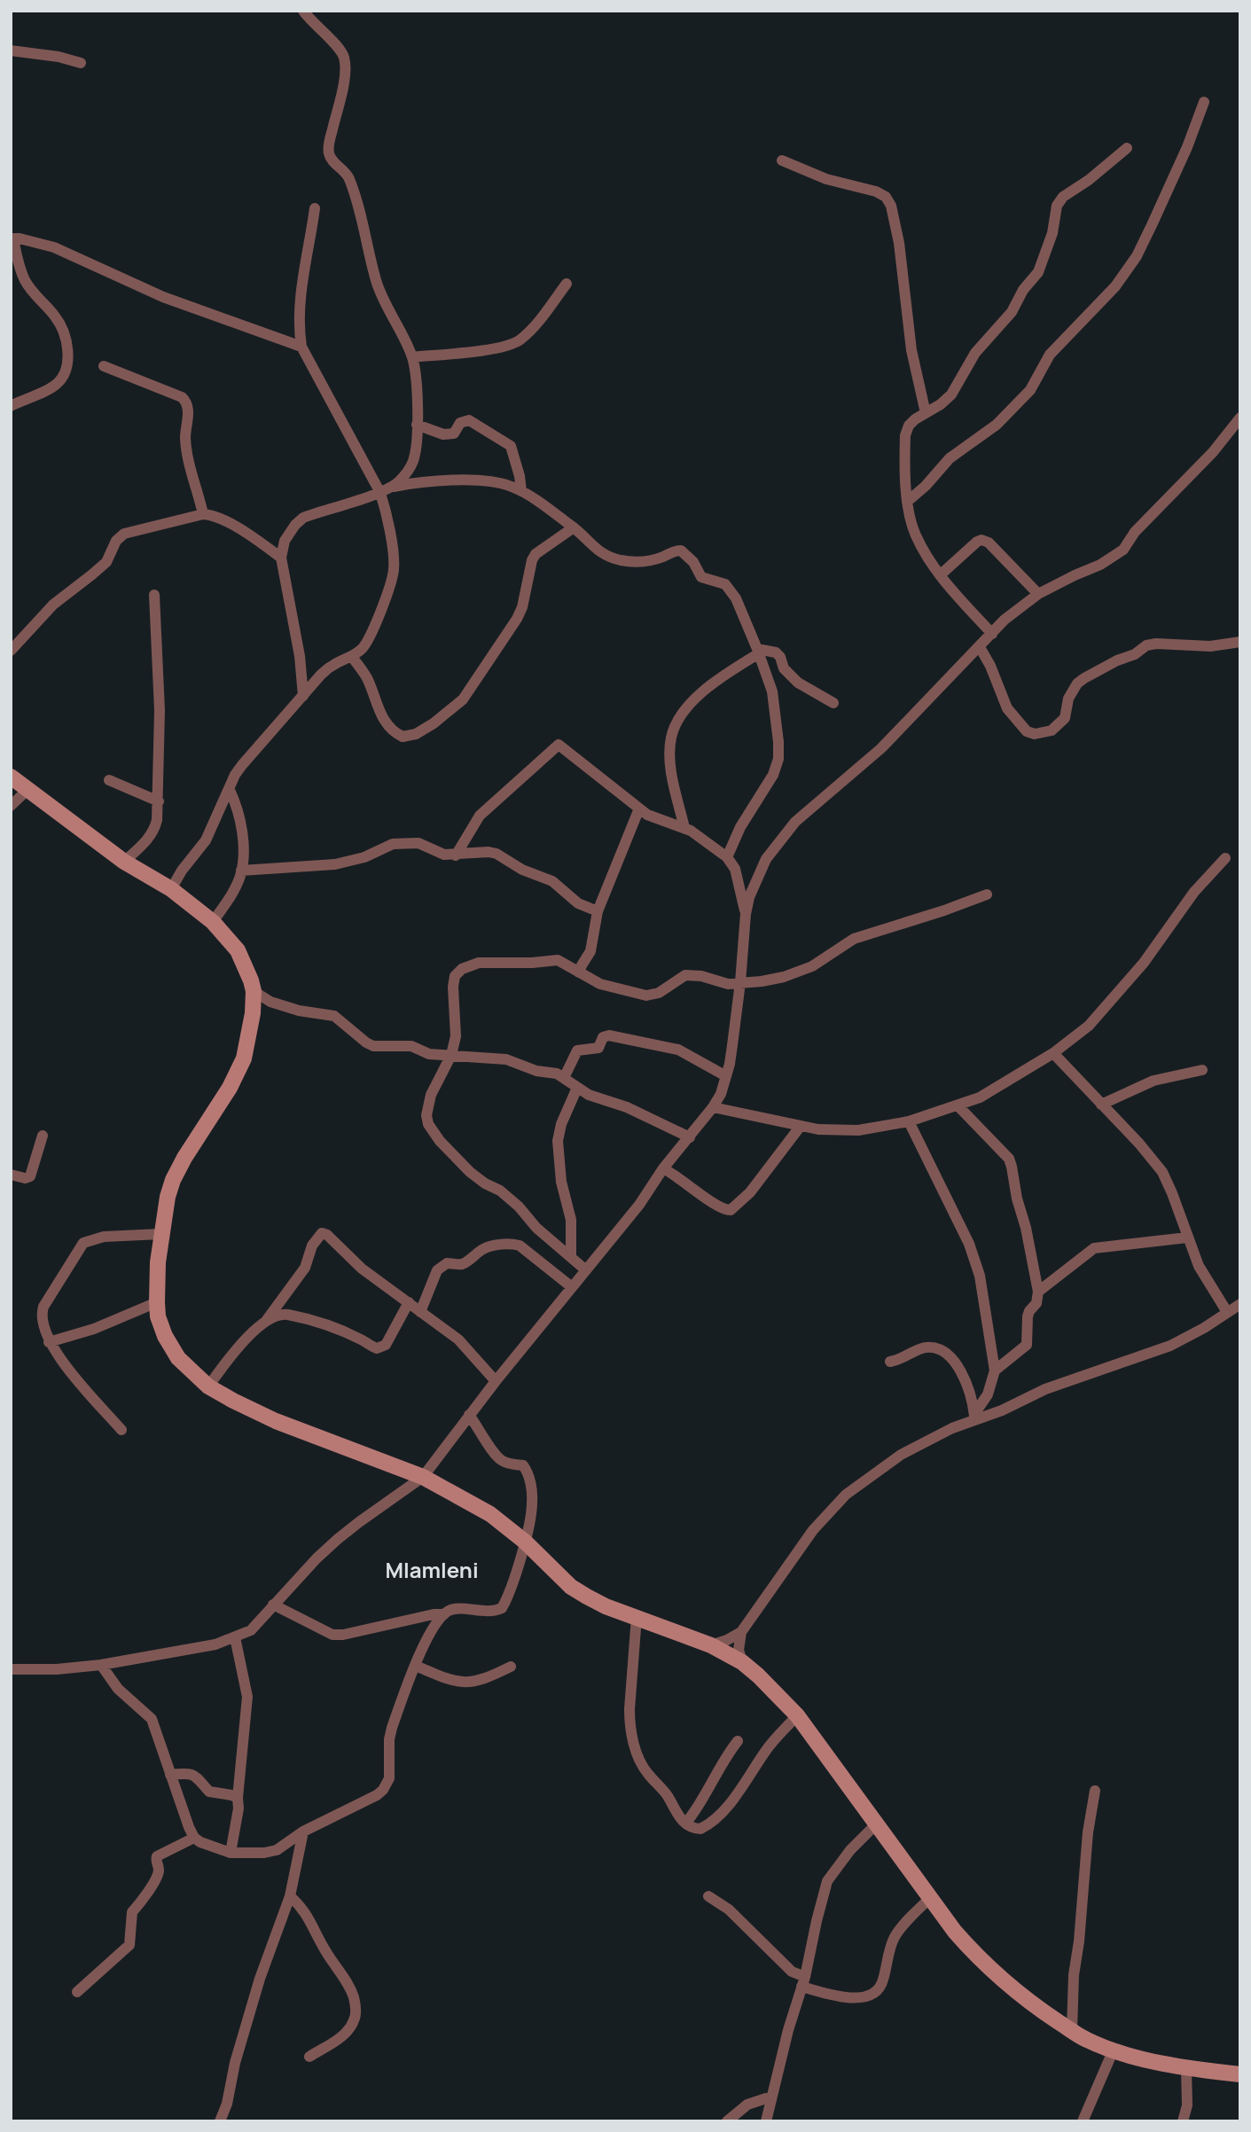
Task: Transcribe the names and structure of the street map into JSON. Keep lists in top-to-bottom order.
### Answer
{
  "districts": ["Mlamleni"]
}
